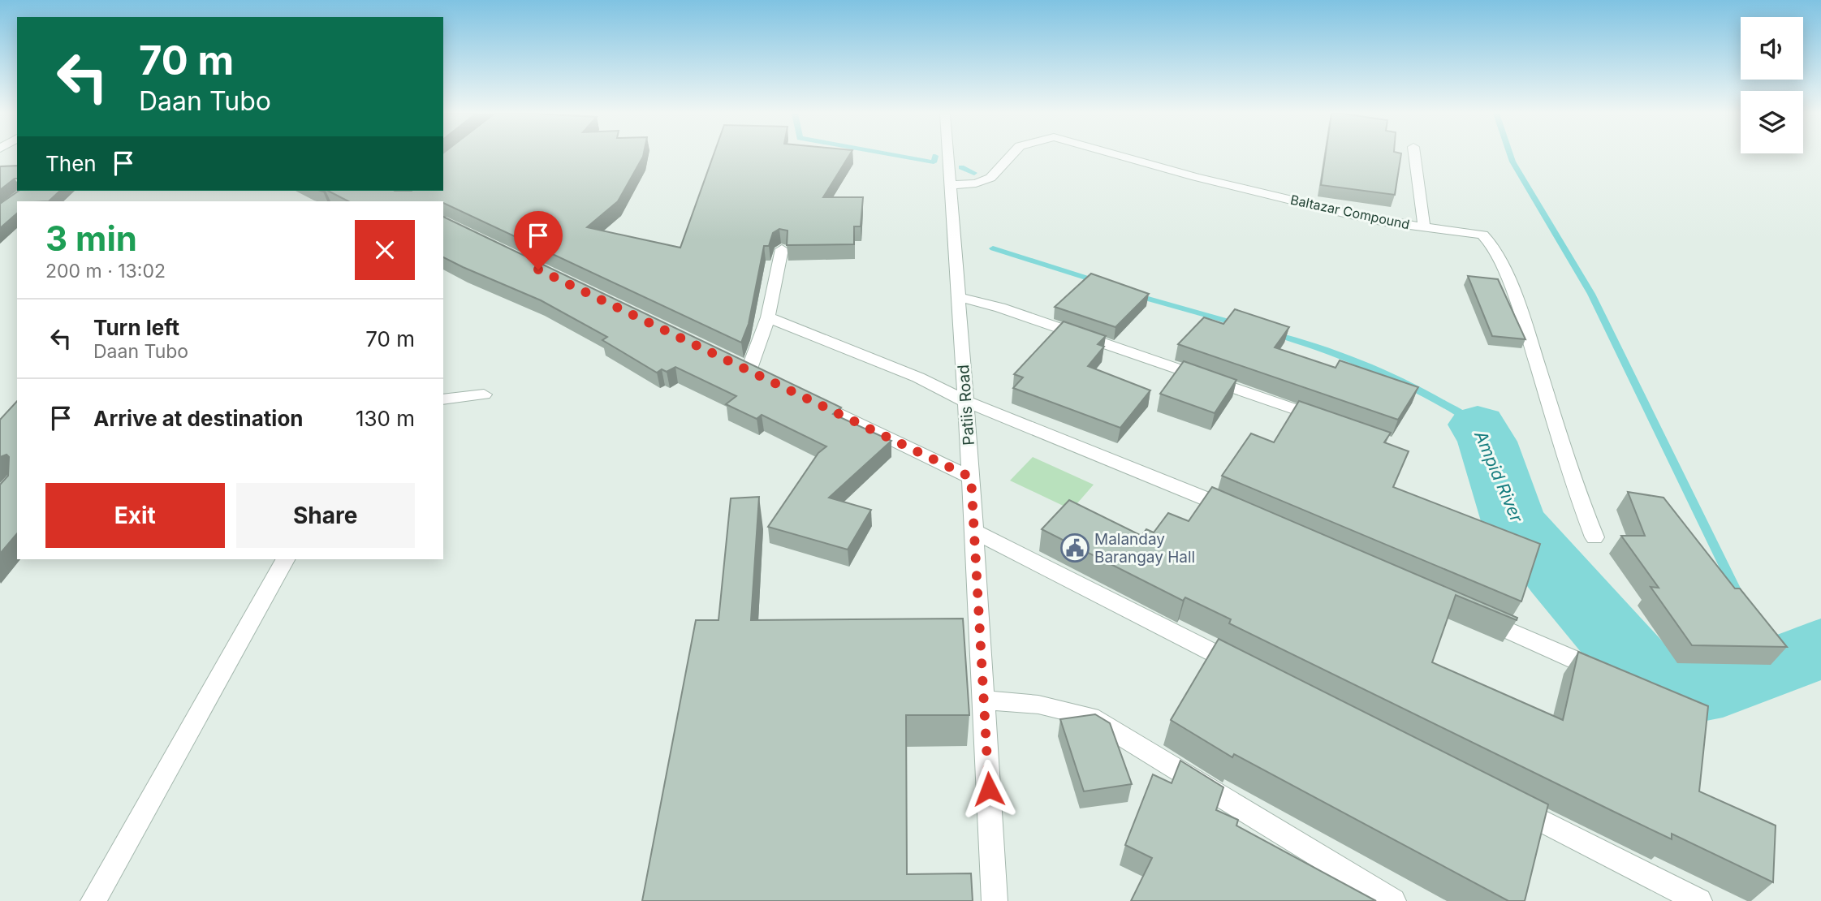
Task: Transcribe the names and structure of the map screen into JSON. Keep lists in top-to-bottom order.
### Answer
{
  "streets": {
    "street": ["Baltazar Compound", "Patiis Road"]
  },
  "crossings": [
    ["Baltazar Compound", "Patiis Road"]
  ],
  "water": ["Ampid River"],
  "places": {
    "public building": ["Malanday Barangay Hall"]
  },
  "page": {
    "turn": ["70 m", "Daan Tubo"],
    "then": "Then",
    "heading": ["3 min", "200 m · 13:02"],
    "list": [
      {
        "name": "Turn left",
        "note": "Daan Tubo",
        "value": "70 m"
      },
      {
        "name": "Arrive at destination",
        "value": "130 m"
      }
    ],
    "buttons": ["Exit", "Share"]
  }
}
